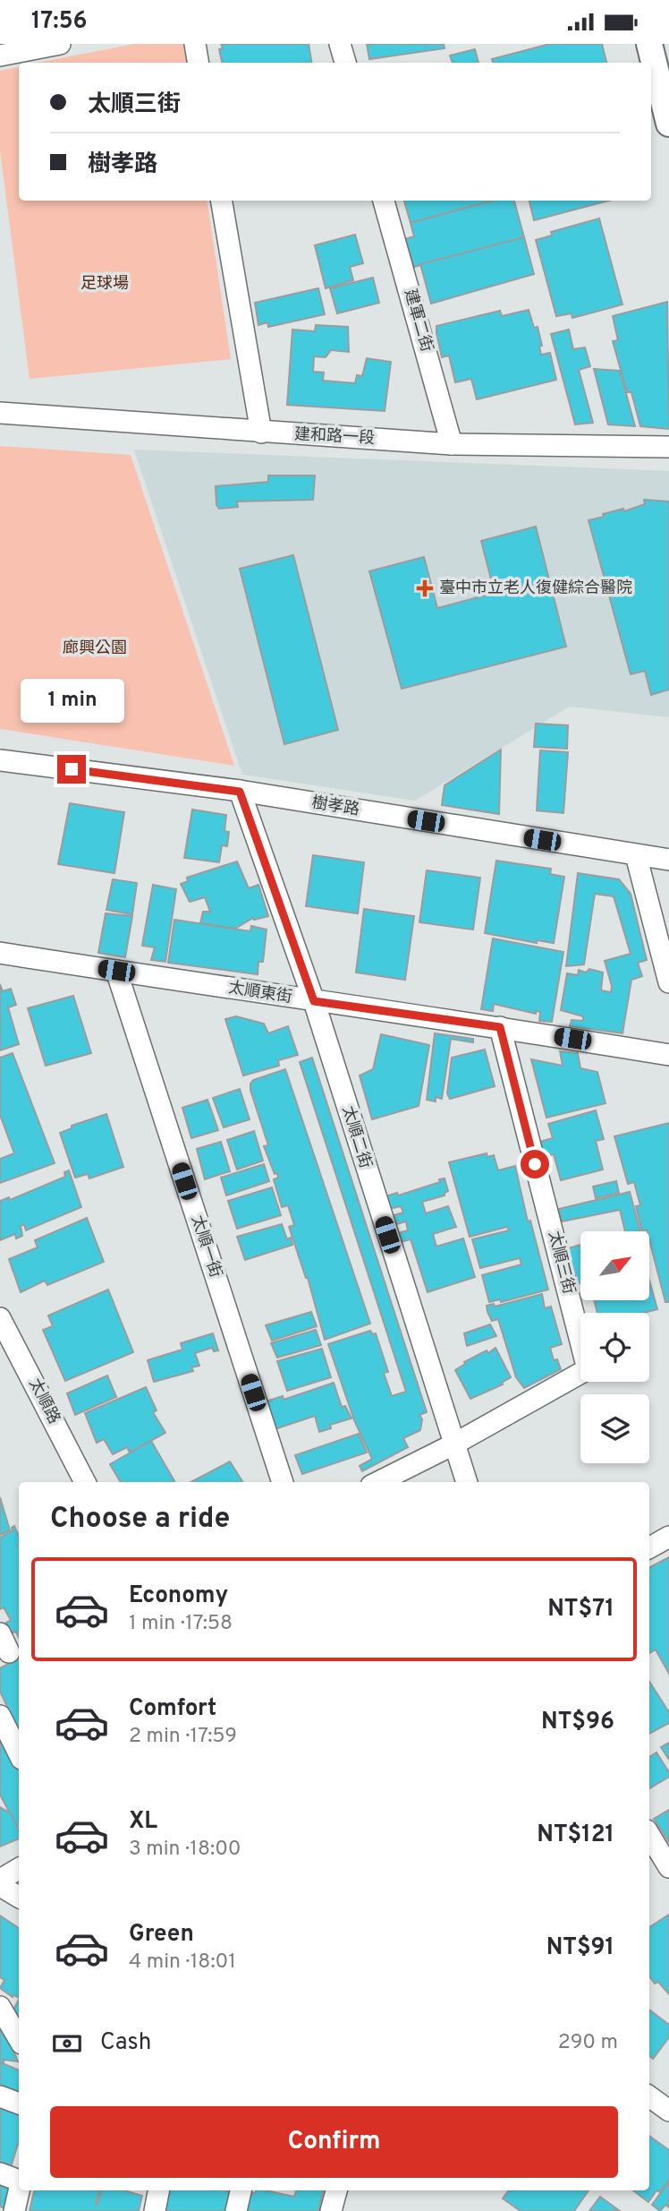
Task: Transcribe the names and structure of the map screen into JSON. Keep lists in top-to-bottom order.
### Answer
{
  "streets": {
    "street": [
      "建軍二街",
      "建和路一段",
      "樹孝路",
      "太順東街",
      "太順二街",
      "太順一街",
      "太順三街",
      "太順路"
    ]
  },
  "crossings": [
    ["建軍二街", "建和路一段"],
    ["樹孝路", "太順二街"],
    ["太順東街", "太順二街"],
    ["太順東街", "太順一街"],
    ["太順東街", "太順三街"],
    ["太順二街", "太順三街"]
  ],
  "parks": ["足球場", "廊興公園"],
  "places": {
    "health": ["臺中市立老人復健綜合醫院"]
  },
  "north": "top right",
  "page": {
    "status": "17:56",
    "banner": ["太順三街", "樹孝路"],
    "bubble": "1 min",
    "heading": "Choose a ride",
    "list": [
      {
        "name": "Economy",
        "note": "1 min · 17:58",
        "value": "NT$71"
      },
      {
        "name": "Comfort",
        "note": "2 min · 17:59",
        "value": "NT$96"
      },
      {
        "name": "XL",
        "note": "3 min · 18:00",
        "value": "NT$121"
      },
      {
        "name": "Green",
        "note": "4 min · 18:01",
        "value": "NT$91"
      }
    ],
    "pay": ["Cash", "290 m"],
    "buttons": "Confirm"
  }
}
